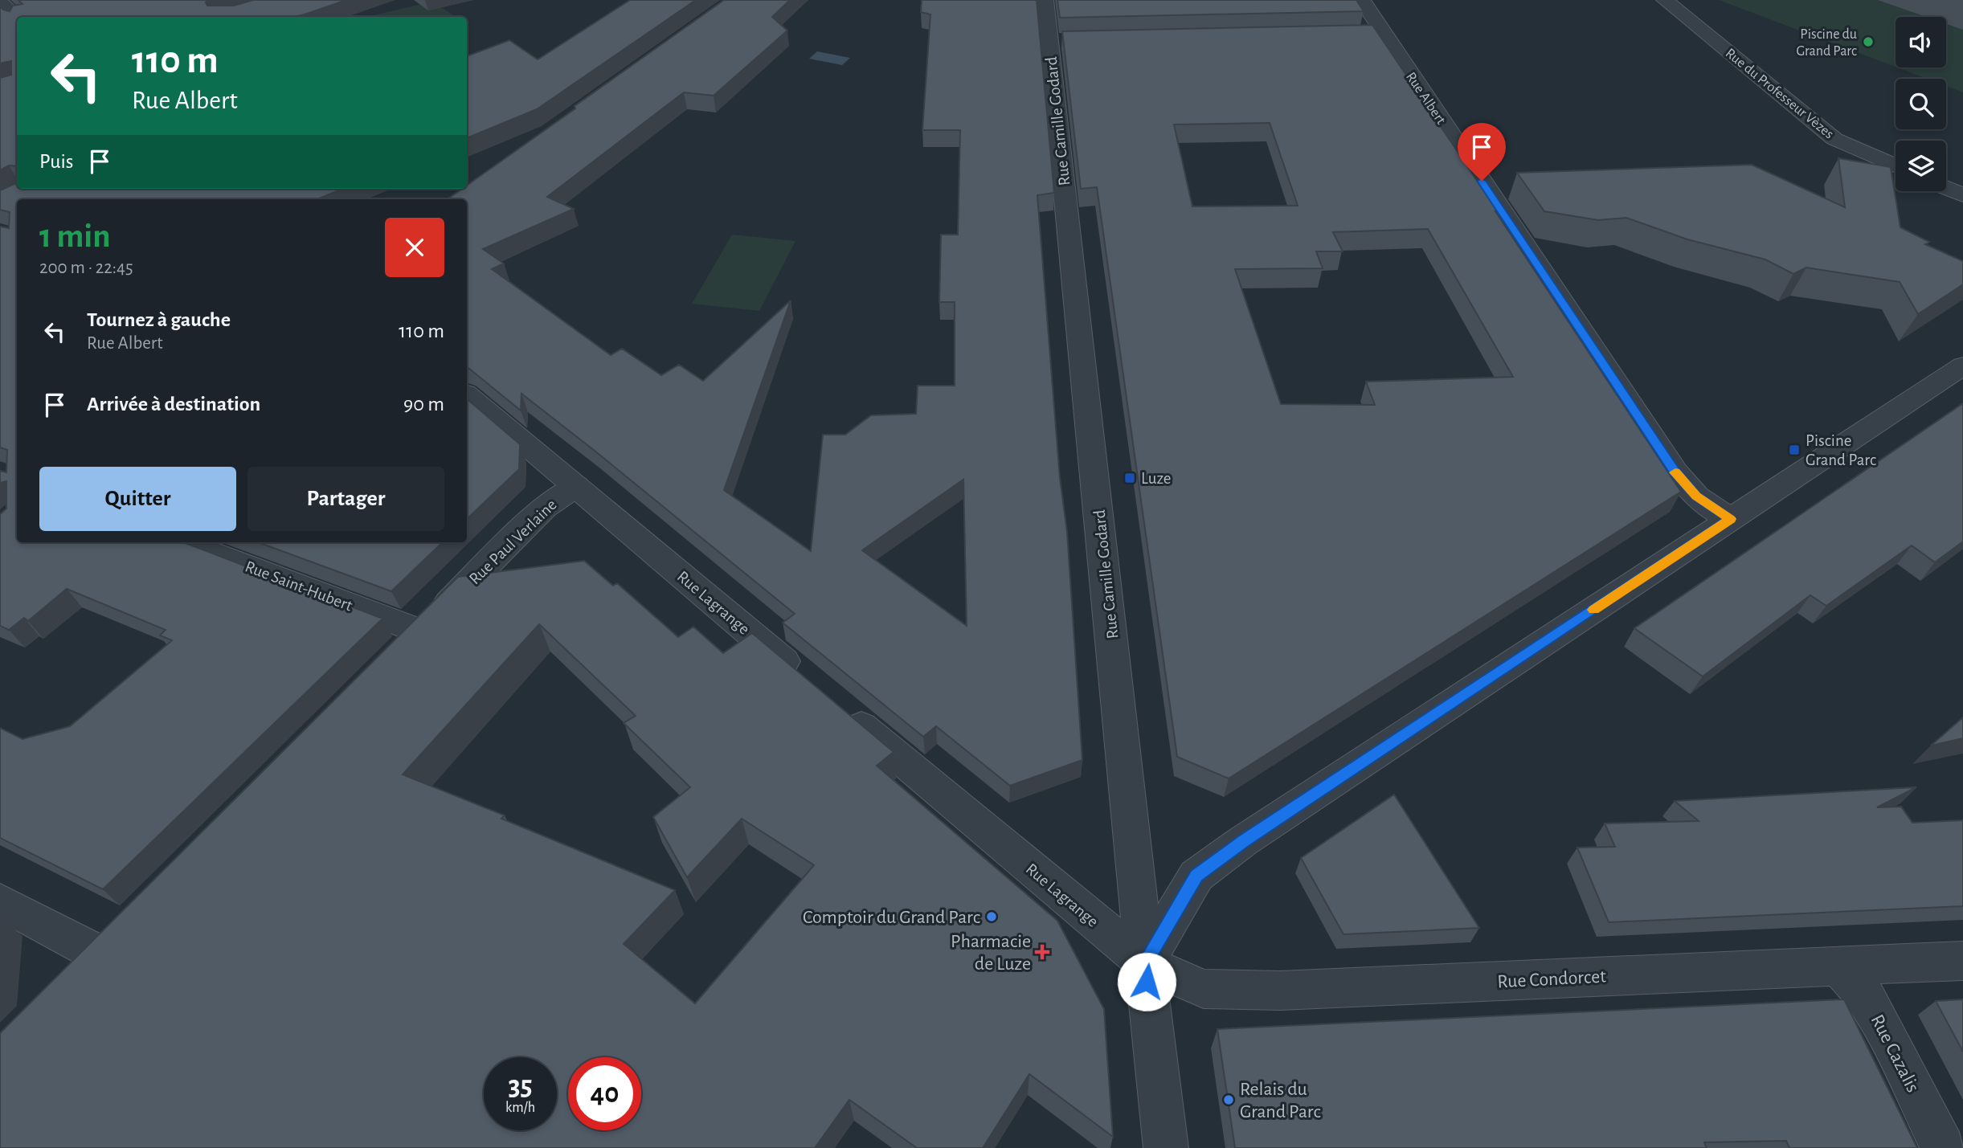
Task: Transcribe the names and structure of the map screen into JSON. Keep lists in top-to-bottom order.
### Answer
{
  "streets": {
    "street": [
      "Rue du Professeur Vèzes",
      "Rue Albert",
      "Rue Camille Godard",
      "Rue Paul Verlaine",
      "Rue Saint-Hubert",
      "Rue Lagrange",
      "Rue Condorcet",
      "Rue Cazalis"
    ]
  },
  "crossings": [
    ["Rue Camille Godard", "Rue Lagrange"],
    ["Rue Camille Godard", "Rue Condorcet"],
    ["Rue Paul Verlaine", "Rue Saint-Hubert"],
    ["Rue Paul Verlaine", "Rue Lagrange"],
    ["Rue Lagrange", "Rue Condorcet"],
    ["Rue Condorcet", "Rue Cazalis"]
  ],
  "places": {
    "other": ["Piscine du Grand Parc", "Comptoir du Grand Parc", "Relais du Grand Parc"],
    "transit": ["Piscine Grand Parc", "Luze"],
    "health": ["Pharmacie de Luze"]
  },
  "page": {
    "turn": ["110 m", "Rue Albert"],
    "then": "Puis",
    "heading": ["1 min", "200 m · 22:45"],
    "list": [
      {
        "name": "Tournez à gauche",
        "note": "Rue Albert",
        "value": "110 m"
      },
      {
        "name": "Arrivée à destination",
        "value": "90 m"
      }
    ],
    "buttons": ["Quitter", "Partager"],
    "speed": "35 km/h",
    "limit": "40"
  }
}
